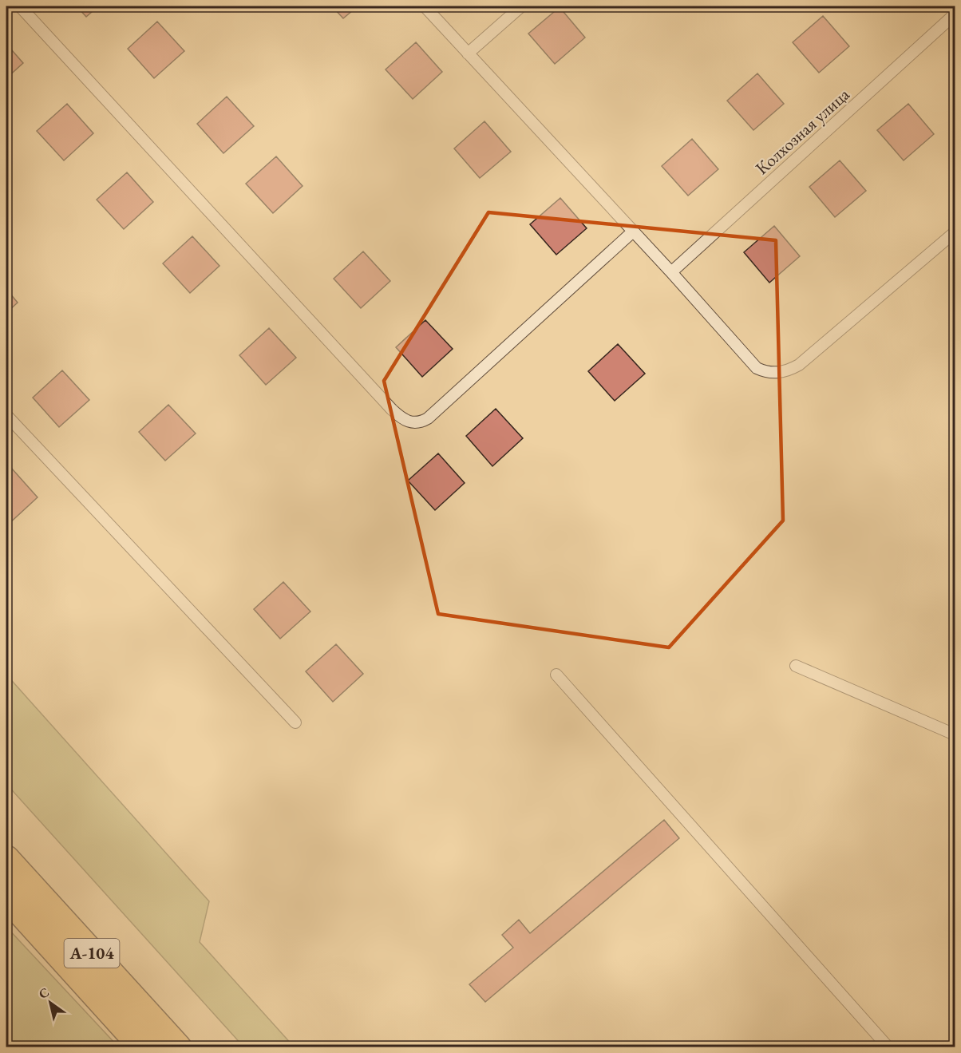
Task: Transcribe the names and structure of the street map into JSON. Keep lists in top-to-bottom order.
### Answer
{
  "streets": {
    "highway": ["А-104"],
    "lane": ["Колхозная улица"]
  },
  "north": "top left"
}
